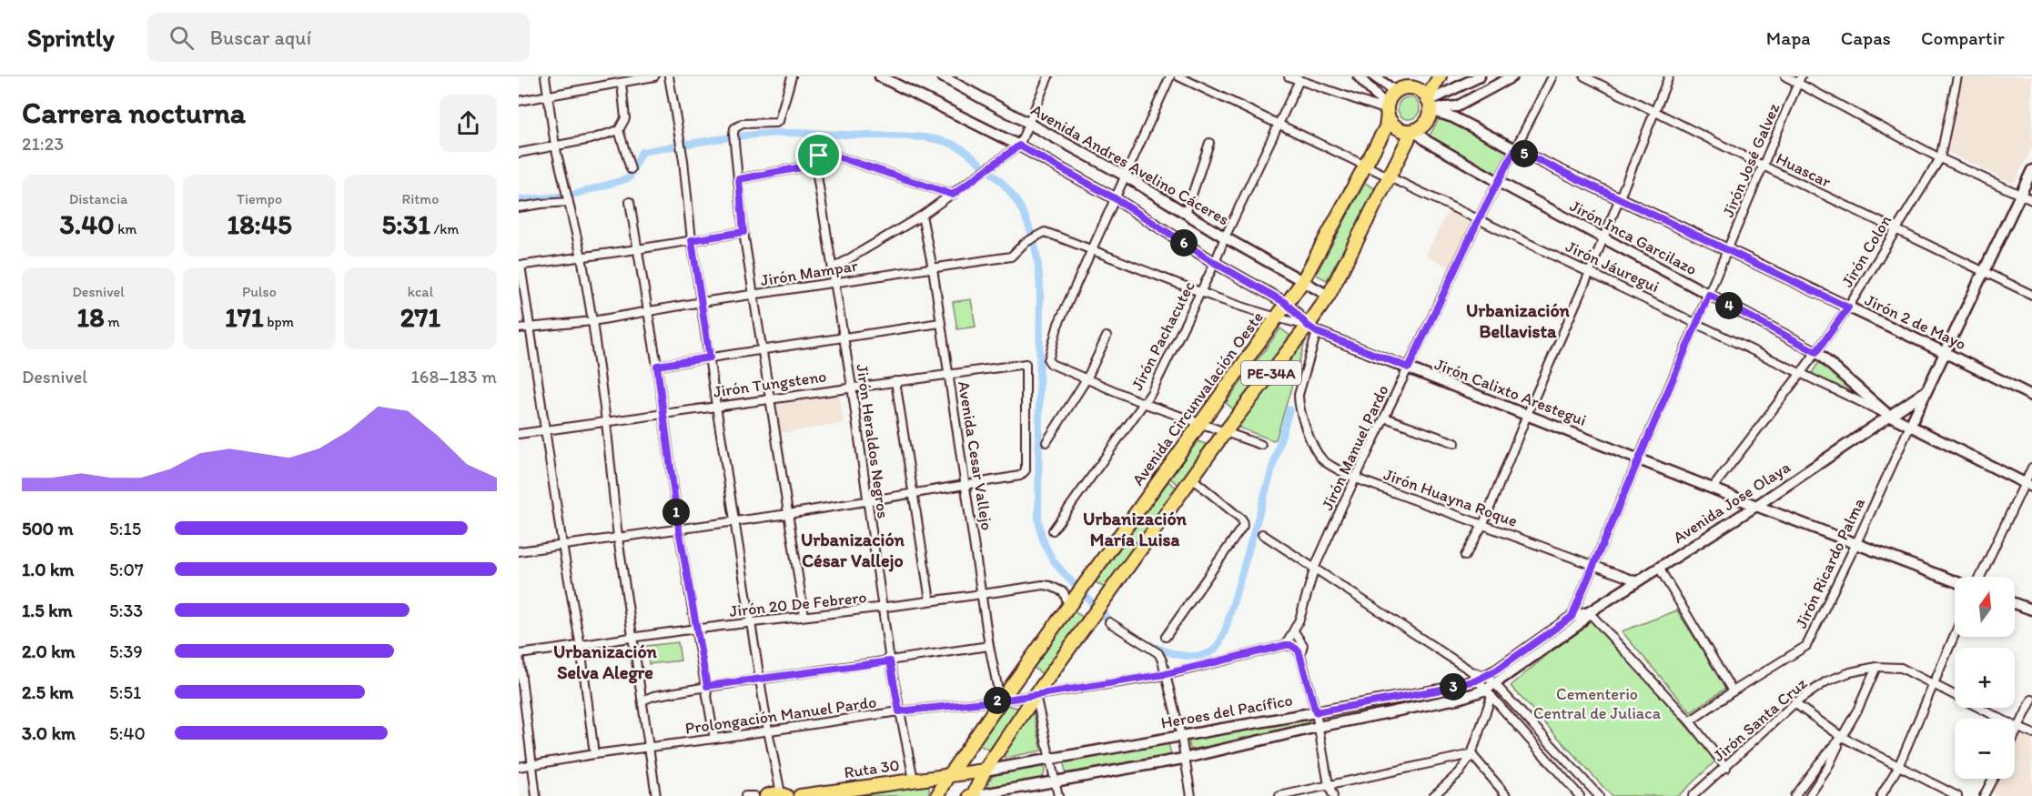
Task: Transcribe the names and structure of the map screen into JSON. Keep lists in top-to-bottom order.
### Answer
{
  "streets": {
    "highway": [
      "PE-34A",
      "Avenida Circunvalación Oeste",
      "Heroes del Pacífico",
      "Ruta 30"
    ],
    "street": [
      "Jirón José Galvez",
      "Avenida Andres Avelino Cáceres",
      "Huascar",
      "Jirón Inca Garcilazo",
      "Jirón Colon",
      "Jirón Jáuregui",
      "Jirón Mampar",
      "Jirón 2 de Mayo",
      "Jirón Pachacutec",
      "Jirón Tungsteno",
      "Jirón Calixto Arestegui",
      "Jirón Heraldos Negros",
      "Jirón Manuel Pardo",
      "Avenida Cesar Vallejo",
      "Jirón Huayna Roque",
      "Avenida Jose Olaya",
      "Jirón Ricardo Palma",
      "Jirón 20 De Febrero",
      "Prolongación Manuel Pardo",
      "Jirón Santa Cruz"
    ]
  },
  "crossings": [
    ["Jirón José Galvez", "Huascar"],
    ["Jirón José Galvez", "Jirón Inca Garcilazo"],
    ["Jirón José Galvez", "Jirón Jáuregui"],
    ["Jirón José Galvez", "Jirón 2 de Mayo"],
    ["Jirón José Galvez", "Jirón Calixto Arestegui"],
    ["Jirón José Galvez", "Jirón Huayna Roque"],
    ["Jirón José Galvez", "Heroes del Pacífico"],
    ["Avenida Andres Avelino Cáceres", "Jirón Pachacutec"],
    ["Avenida Andres Avelino Cáceres", "PE-34A"],
    ["Avenida Andres Avelino Cáceres", "Avenida Circunvalación Oeste"],
    ["Huascar", "Jirón Colon"],
    ["Jirón Inca Garcilazo", "Jirón Colon"],
    ["Jirón Inca Garcilazo", "Jirón Jáuregui"],
    ["Jirón Inca Garcilazo", "Jirón 2 de Mayo"],
    ["Jirón Inca Garcilazo", "PE-34A"],
    ["Jirón Inca Garcilazo", "Avenida Circunvalación Oeste"],
    ["Jirón Inca Garcilazo", "Jirón Manuel Pardo"],
    ["Jirón Inca Garcilazo", "Avenida Jose Olaya"],
    ["Jirón Colon", "Jirón Jáuregui"],
    ["Jirón Colon", "Jirón 2 de Mayo"],
    ["Jirón Colon", "Jirón Calixto Arestegui"],
    ["Jirón Jáuregui", "Jirón Pachacutec"],
    ["Jirón Jáuregui", "PE-34A"],
    ["Jirón Jáuregui", "Avenida Circunvalación Oeste"],
    ["Jirón Jáuregui", "Jirón Manuel Pardo"],
    ["Jirón Jáuregui", "Avenida Jose Olaya"],
    ["Jirón Jáuregui", "Jirón Ricardo Palma"],
    ["Jirón Mampar", "Jirón Calixto Arestegui"],
    ["Jirón Mampar", "Jirón Heraldos Negros"],
    ["Jirón Mampar", "Avenida Cesar Vallejo"],
    ["Jirón 2 de Mayo", "PE-34A"],
    ["Jirón 2 de Mayo", "Avenida Circunvalación Oeste"],
    ["Jirón 2 de Mayo", "Jirón Manuel Pardo"],
    ["Jirón Pachacutec", "Jirón Calixto Arestegui"],
    ["PE-34A", "Jirón Calixto Arestegui"],
    ["PE-34A", "Avenida Circunvalación Oeste"],
    ["PE-34A", "Jirón Huayna Roque"],
    ["PE-34A", "Heroes del Pacífico"],
    ["PE-34A", "Prolongación Manuel Pardo"],
    ["Jirón Tungsteno", "Jirón Heraldos Negros"],
    ["Jirón Tungsteno", "Avenida Cesar Vallejo"],
    ["Jirón Calixto Arestegui", "Avenida Circunvalación Oeste"],
    ["Jirón Calixto Arestegui", "Jirón Manuel Pardo"],
    ["Jirón Calixto Arestegui", "Jirón Huayna Roque"],
    ["Jirón Calixto Arestegui", "Avenida Jose Olaya"],
    ["Jirón Calixto Arestegui", "Jirón Ricardo Palma"],
    ["Avenida Circunvalación Oeste", "Avenida Cesar Vallejo"],
    ["Avenida Circunvalación Oeste", "Jirón 20 De Febrero"],
    ["Avenida Circunvalación Oeste", "Heroes del Pacífico"],
    ["Avenida Circunvalación Oeste", "Prolongación Manuel Pardo"],
    ["Avenida Circunvalación Oeste", "Ruta 30"],
    ["Jirón Heraldos Negros", "Jirón 20 De Febrero"],
    ["Jirón Heraldos Negros", "Prolongación Manuel Pardo"],
    ["Jirón Heraldos Negros", "Ruta 30"],
    ["Jirón Manuel Pardo", "Jirón Huayna Roque"],
    ["Avenida Cesar Vallejo", "Jirón 20 De Febrero"],
    ["Avenida Cesar Vallejo", "Prolongación Manuel Pardo"],
    ["Jirón Huayna Roque", "Avenida Jose Olaya"],
    ["Avenida Jose Olaya", "Heroes del Pacífico"],
    ["Heroes del Pacífico", "Ruta 30"]
  ],
  "districts": [
    "Urbanización Bellavista",
    "Urbanización María Luisa",
    "Urbanización César Vallejo",
    "Urbanización Selva Alegre"
  ],
  "parks": ["Cementerio Central de Juliaca"],
  "north": "top",
  "page": {
    "header": "Sprintly",
    "search": "Buscar aquí",
    "nav": ["Mapa", "Capas", "Compartir"],
    "heading": ["Carrera nocturna", "21:23"],
    "pins": [
      "5",
      "6",
      "4",
      "1",
      "3",
      "2"
    ],
    "stats": [
      ["Distancia", "3.40 km"],
      ["Tiempo", "18:45"],
      ["Ritmo", "5:31 /km"],
      ["Desnivel", "18 m"],
      ["Pulso", "171 bpm"],
      ["kcal", "271"]
    ],
    "chart": ["Desnivel", "168–183 m"],
    "list": [
      {
        "name": "500 m",
        "note": "5:15"
      },
      {
        "name": "1.0 km",
        "note": "5:07"
      },
      {
        "name": "1.5 km",
        "note": "5:33"
      },
      {
        "name": "2.0 km",
        "note": "5:39"
      },
      {
        "name": "2.5 km",
        "note": "5:51"
      },
      {
        "name": "3.0 km",
        "note": "5:40"
      }
    ],
    "map_buttons": ["+", "−"]
  }
}
